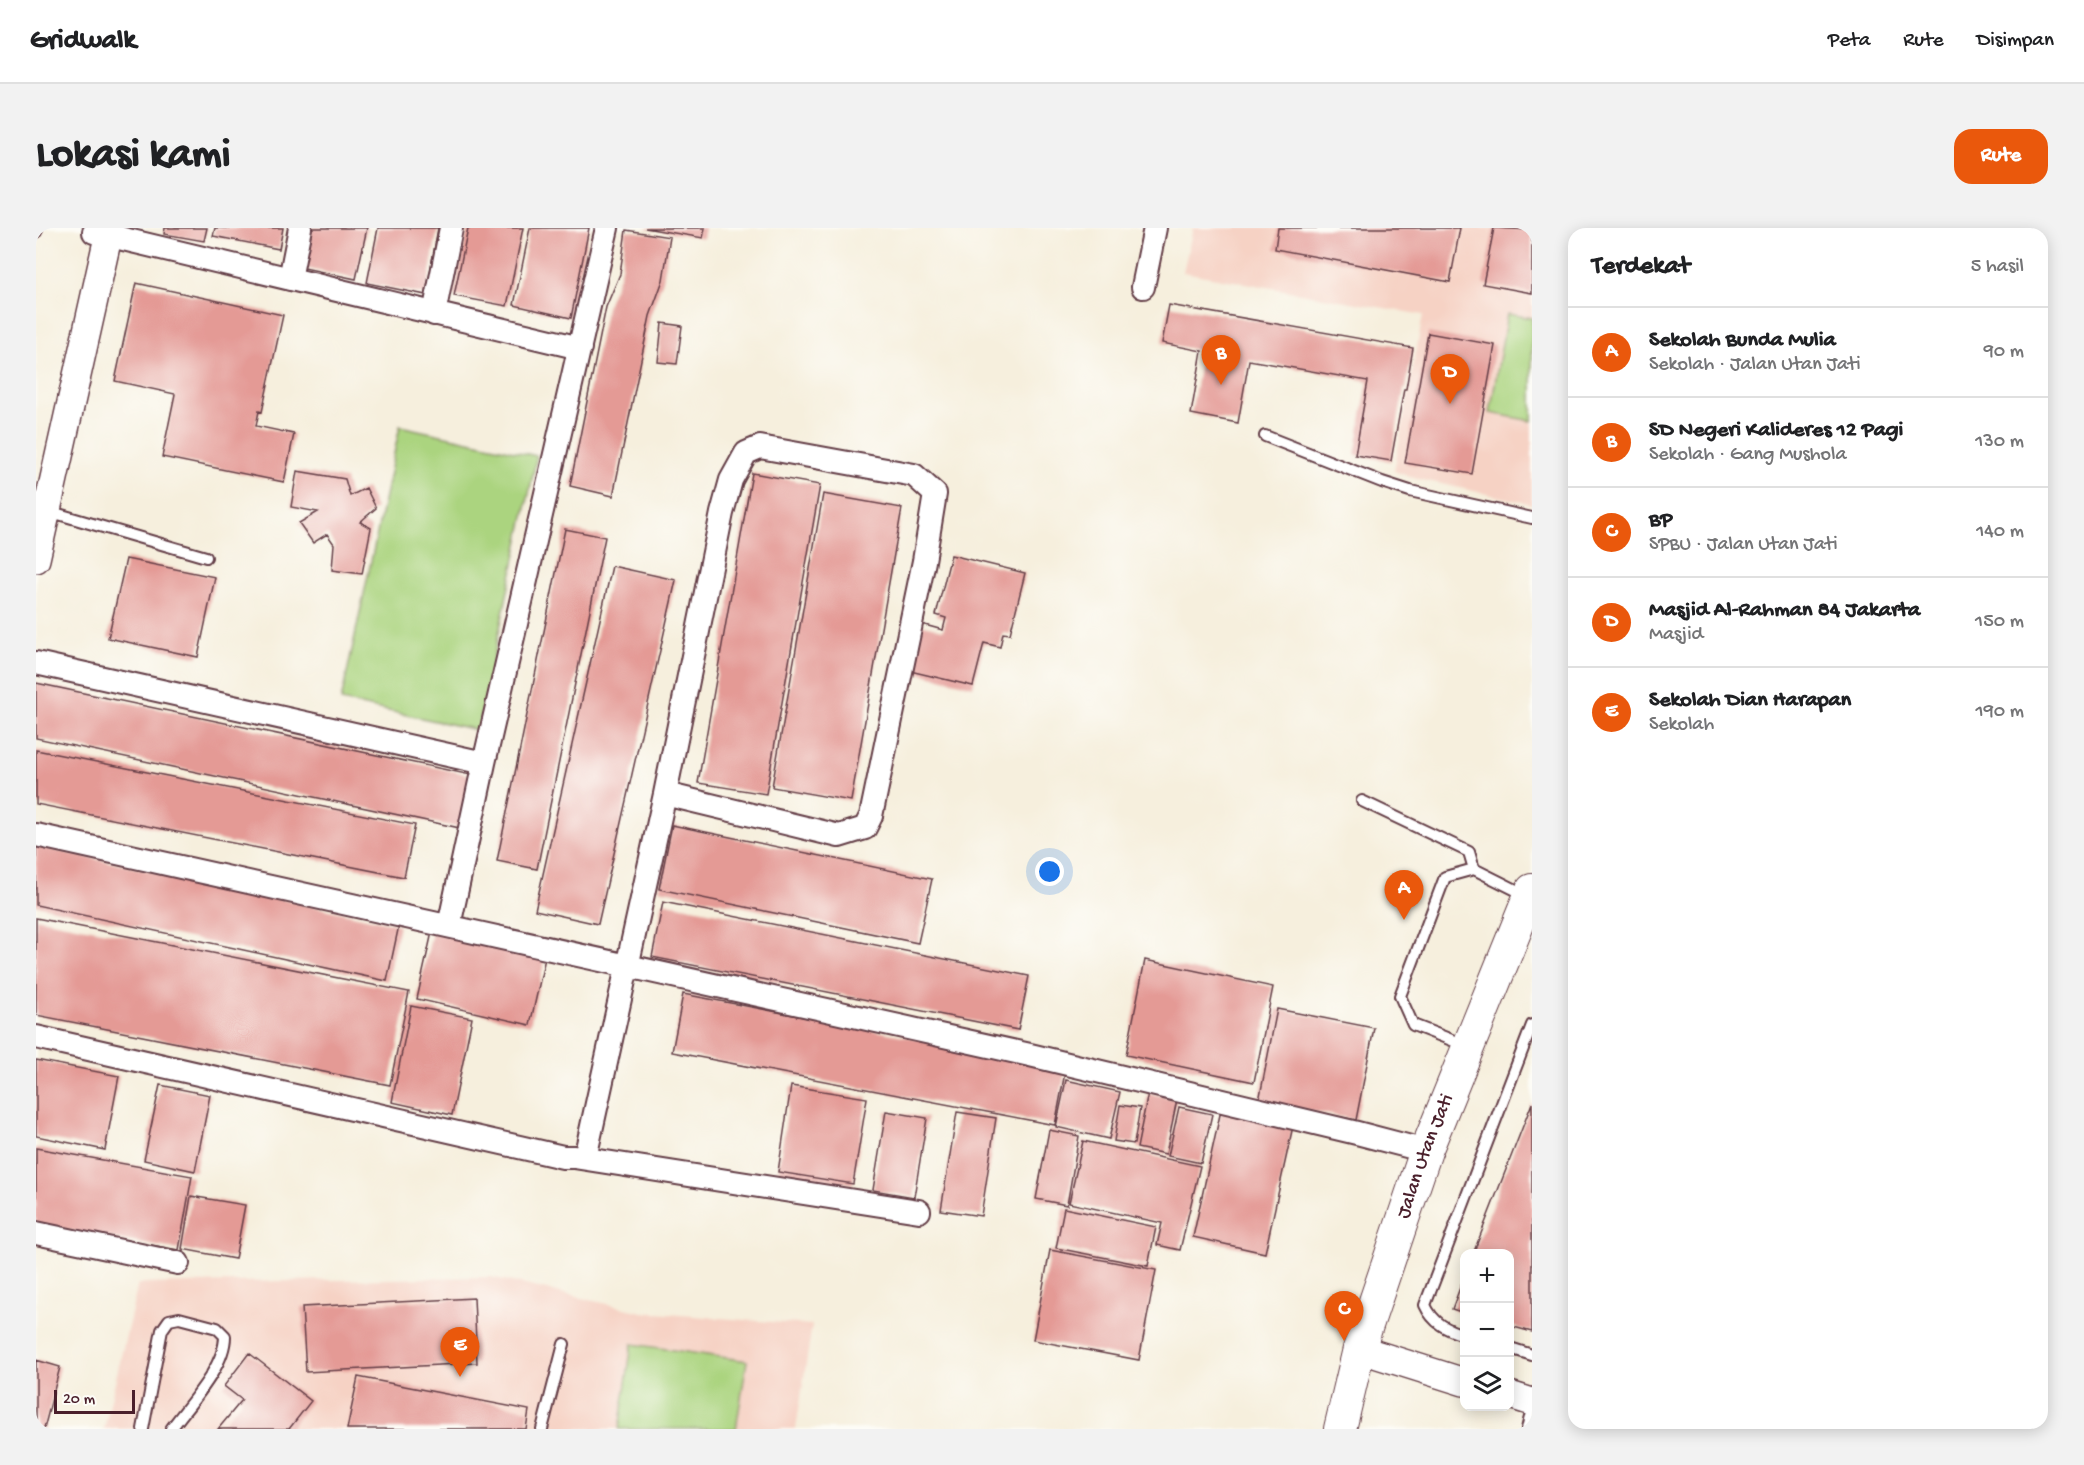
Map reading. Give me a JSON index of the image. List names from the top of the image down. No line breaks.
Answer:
{"streets":{"main road":["Jalan Utan Jati"]},"scale_bar":"20 m","page":{"header":"Gridwalk","nav":["Peta","Rute","Disimpan"],"buttons":"Rute","title":"Lokasi kami","heading":["Terdekat","5 hasil"],"list":[{"mark":"A","name":"Sekolah Bunda Mulia","note":"Sekolah · Jalan Utan Jati","value":"90 m"},{"mark":"B","name":"SD Negeri Kalideres 12 Pagi","note":"Sekolah · Gang Mushola","value":"130 m"},{"mark":"C","name":"BP","note":"SPBU · Jalan Utan Jati","value":"140 m"},{"mark":"D","name":"Masjid Al-Rahman 84 Jakarta","note":"Masjid","value":"150 m"},{"mark":"E","name":"Sekolah Dian Harapan","note":"Sekolah","value":"190 m"}],"pins":["B","D","A","C","E"],"map_buttons":["+","−"],"scale":"20 m"}}
